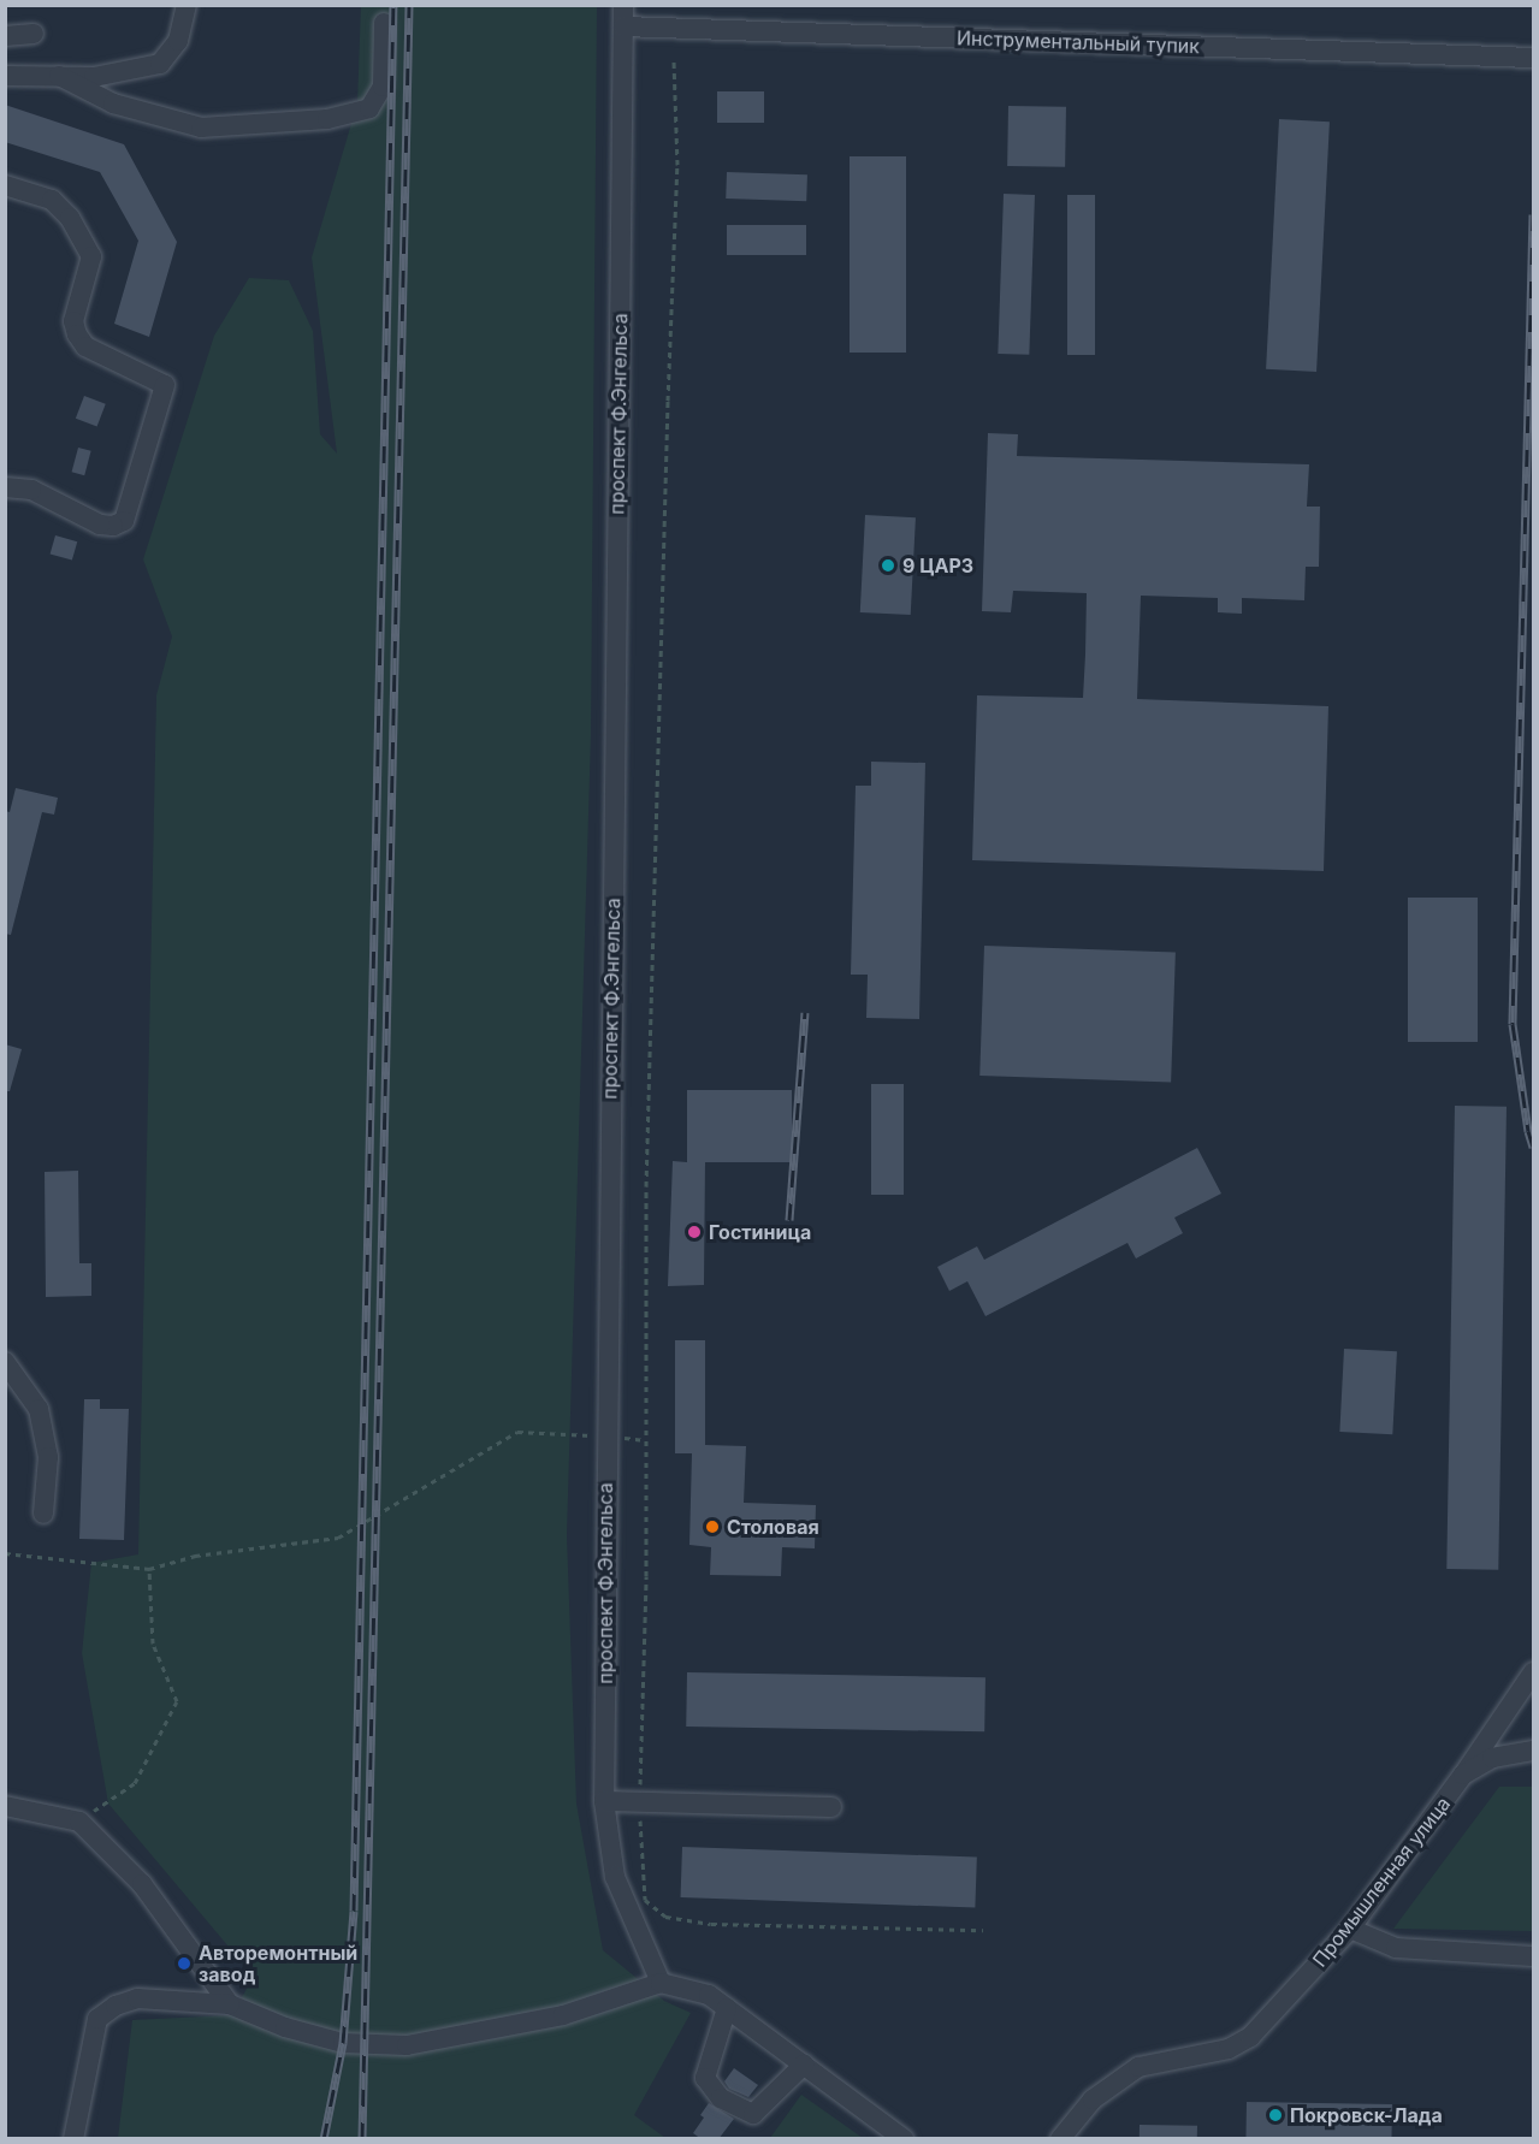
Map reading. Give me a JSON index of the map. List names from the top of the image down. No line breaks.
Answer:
{"streets":{"street":["Инструментальный тупик","проспект Ф.Энгельса","Промышленная улица"]},"crossings":[["Инструментальный тупик","проспект Ф.Энгельса"]],"places":["9 ЦАРЗ","Гостиница","Столовая","Авторемонтный завод","Покровск-Лада"]}
